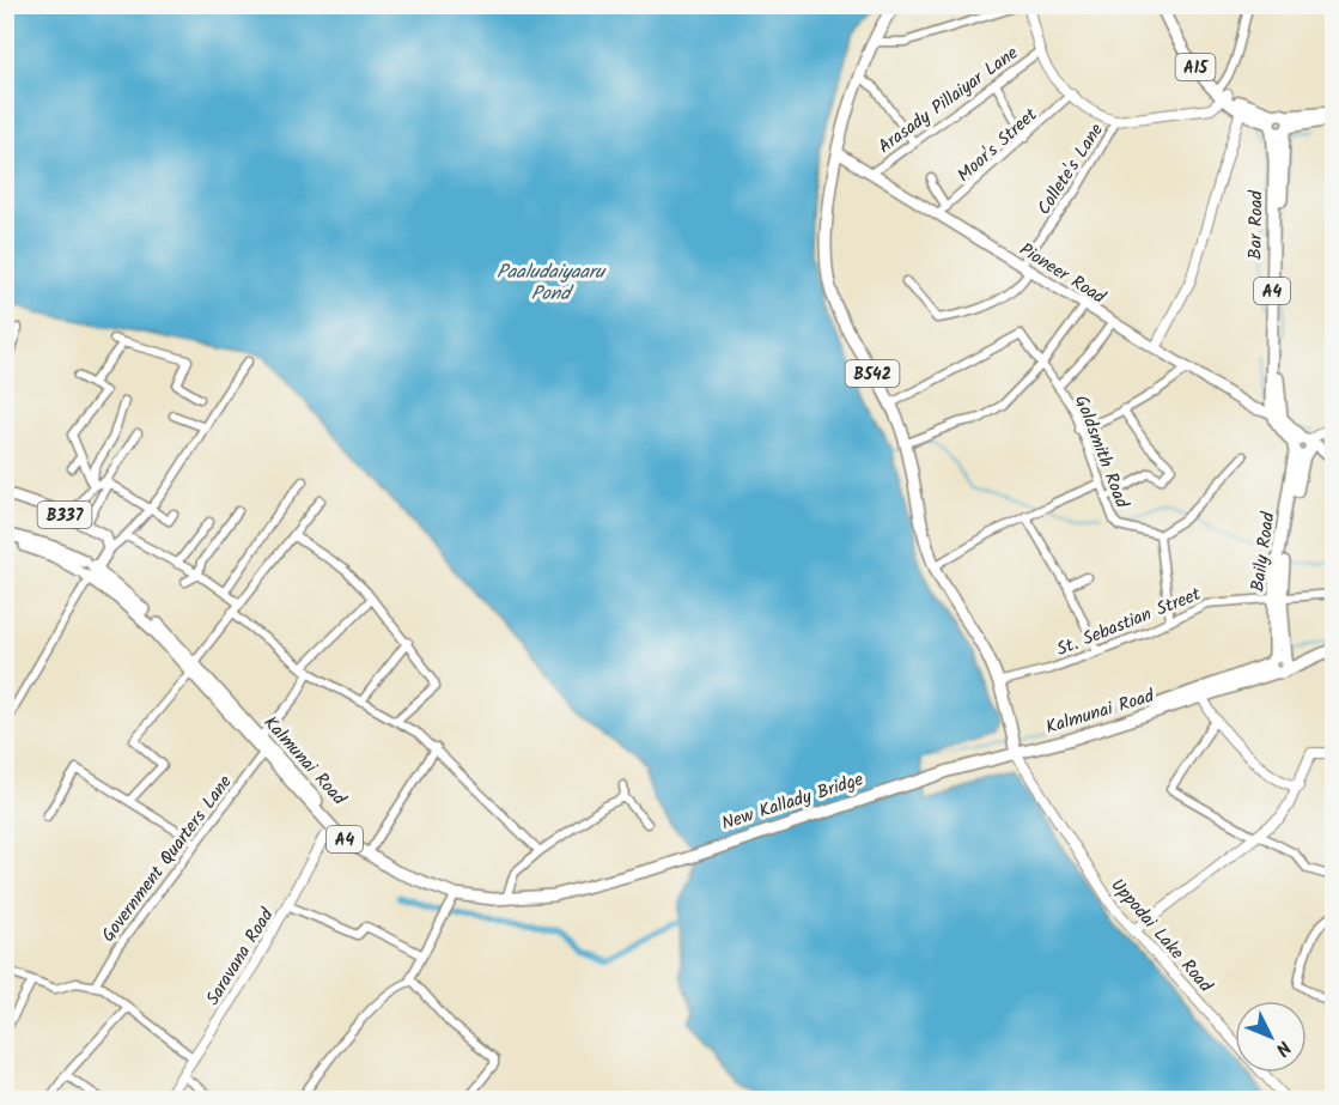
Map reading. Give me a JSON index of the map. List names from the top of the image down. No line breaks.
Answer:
{"streets":{"main road":["A15","Bar Road","Pioneer Road","A4","B542","B337","Baily Road","Kalmunai Road","New Kallady Bridge"],"street":["Arasady Pillaiyar Lane","Moor's Street","Collete's Lane","Goldsmith Road","St. Sebastian Street","Government Quarters Lane","Uppodai Lake Road","Saravana Road"]},"crossings":[["A15","Bar Road"],["Arasady Pillaiyar Lane","Pioneer Road"],["Moor's Street","Pioneer Road"],["Collete's Lane","Pioneer Road"],["Bar Road","Pioneer Road"],["Bar Road","Baily Road"],["Pioneer Road","B542"],["A4","Kalmunai Road"],["B542","Goldsmith Road"],["B542","St. Sebastian Street"],["B542","Kalmunai Road"],["B542","Uppodai Lake Road"],["Baily Road","St. Sebastian Street"],["Baily Road","Kalmunai Road"],["Kalmunai Road","New Kallady Bridge"],["Kalmunai Road","Government Quarters Lane"],["Kalmunai Road","Uppodai Lake Road"],["Kalmunai Road","Saravana Road"]],"water":["Paaludaiyaaru Pond"],"north":"bottom right"}
